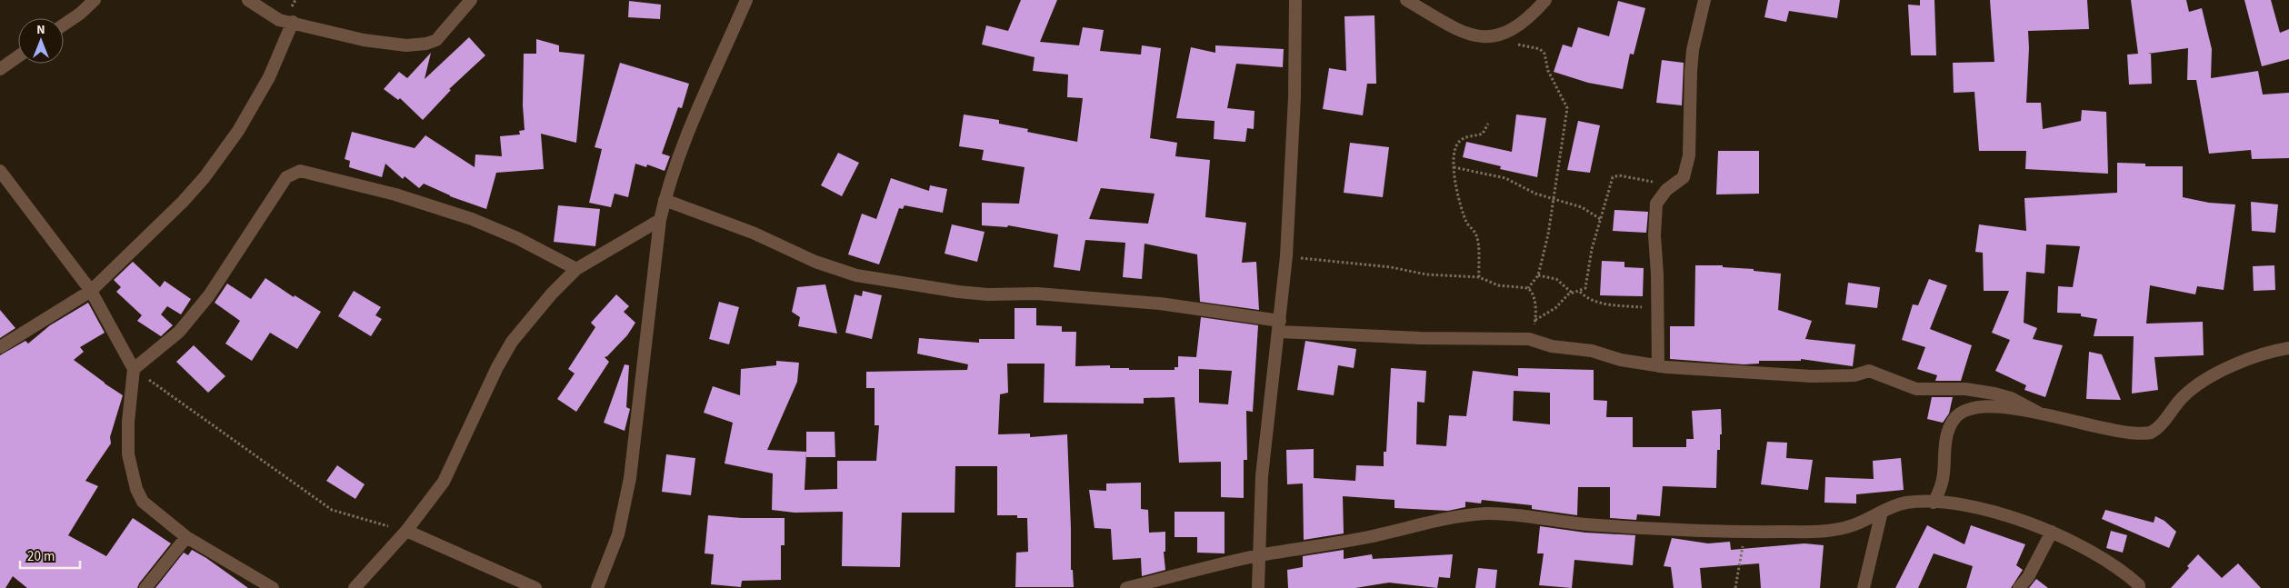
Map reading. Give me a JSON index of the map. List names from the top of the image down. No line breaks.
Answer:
{"scale_bar":"20 m","north":"top"}
